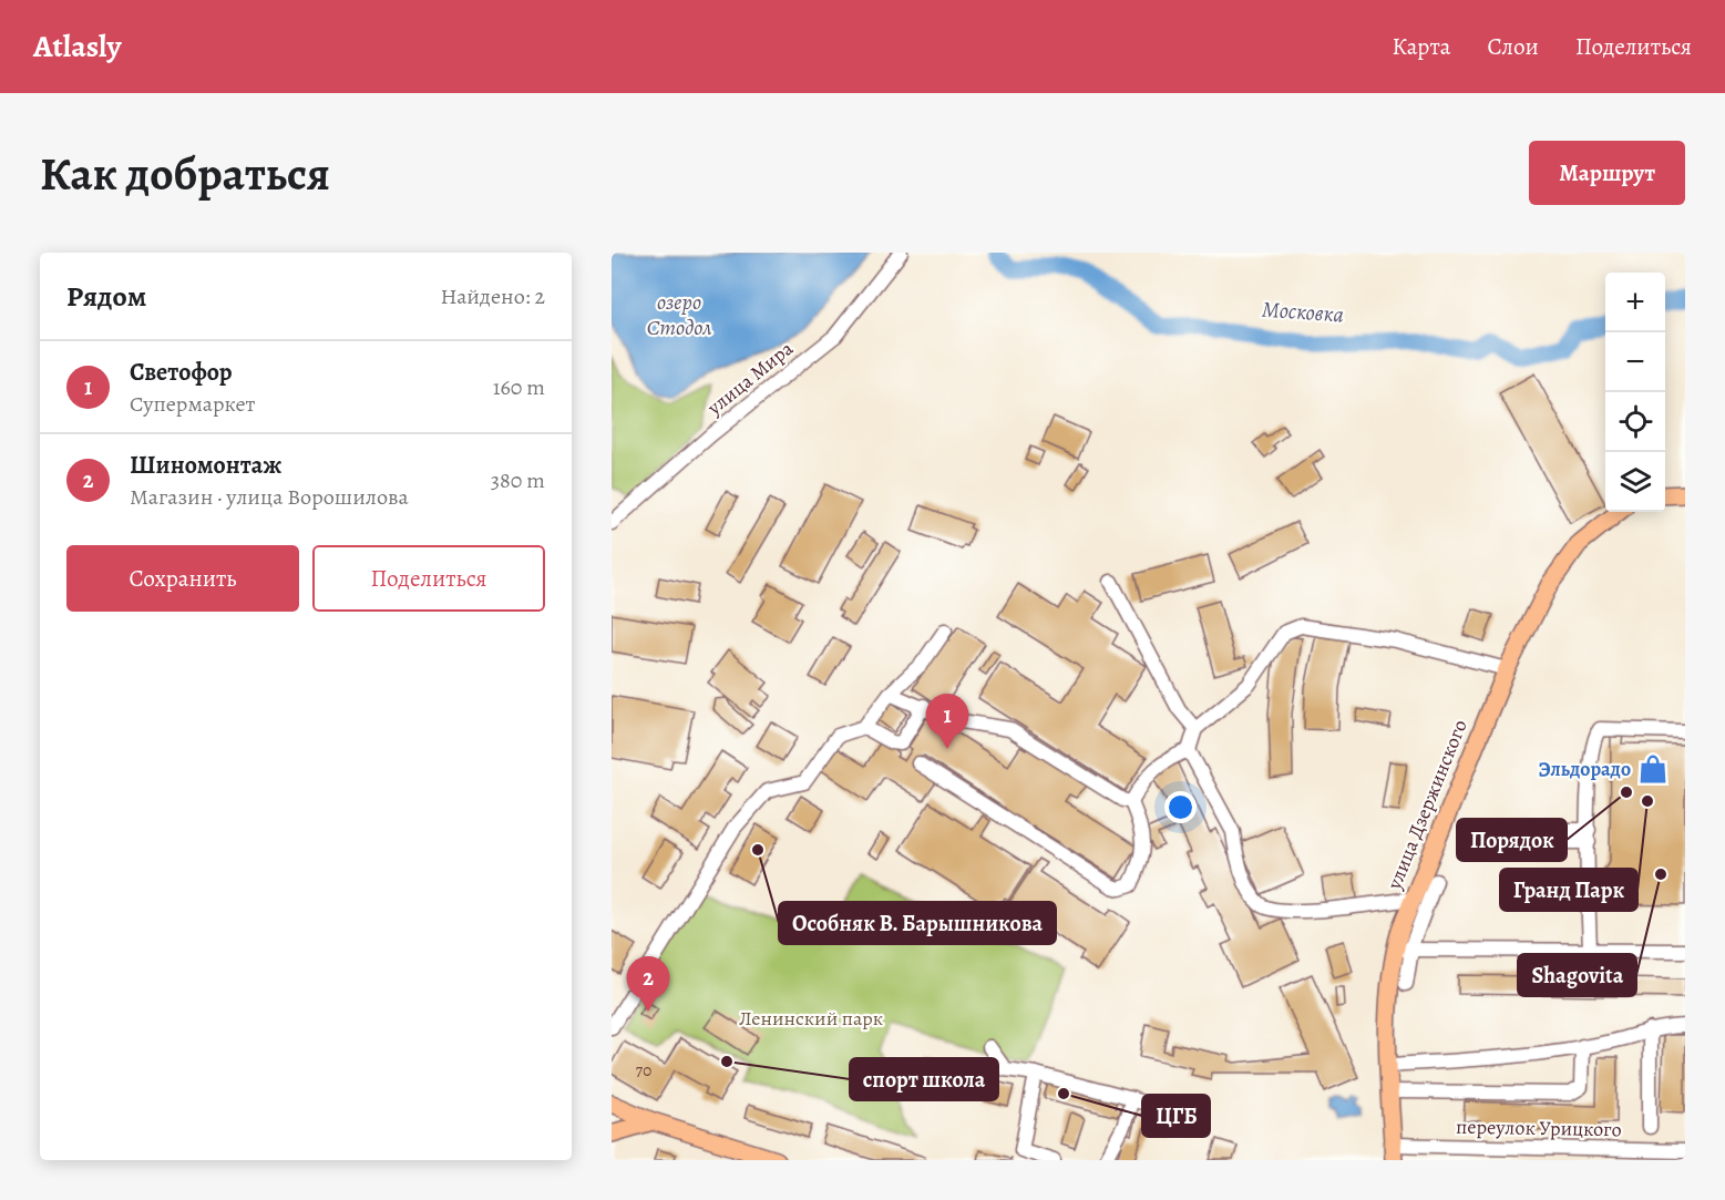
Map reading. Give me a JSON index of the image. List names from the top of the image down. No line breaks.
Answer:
{"streets":{"main road":["улица Дзержинского"],"street":["улица Мира","переулок Урицкого"]},"crossings":[["улица Дзержинского","переулок Урицкого"]],"water":["озеро Стодол","Московка"],"parks":["Ленинский парк"],"places":{"shop":["Эльдорадо"],"other":["Порядок","Гранд Парк","Особняк В. Барышникова","Shagovita","спорт школа","ЦГБ"]},"house_numbers":["70"],"page":{"header":"Atlasly","nav":["Карта","Слои","Поделиться"],"buttons":["Маршрут",["Сохранить","Поделиться"]],"title":"Как добраться","heading":["Рядом","Найдено: 2"],"map_buttons":["+","−"],"list":[{"mark":"1","name":"Светофор","note":"Супермаркет","value":"160 m"},{"mark":"2","name":"Шиномонтаж","note":"Магазин · улица Ворошилова","value":"380 m"}],"pins":["1","2"]}}
